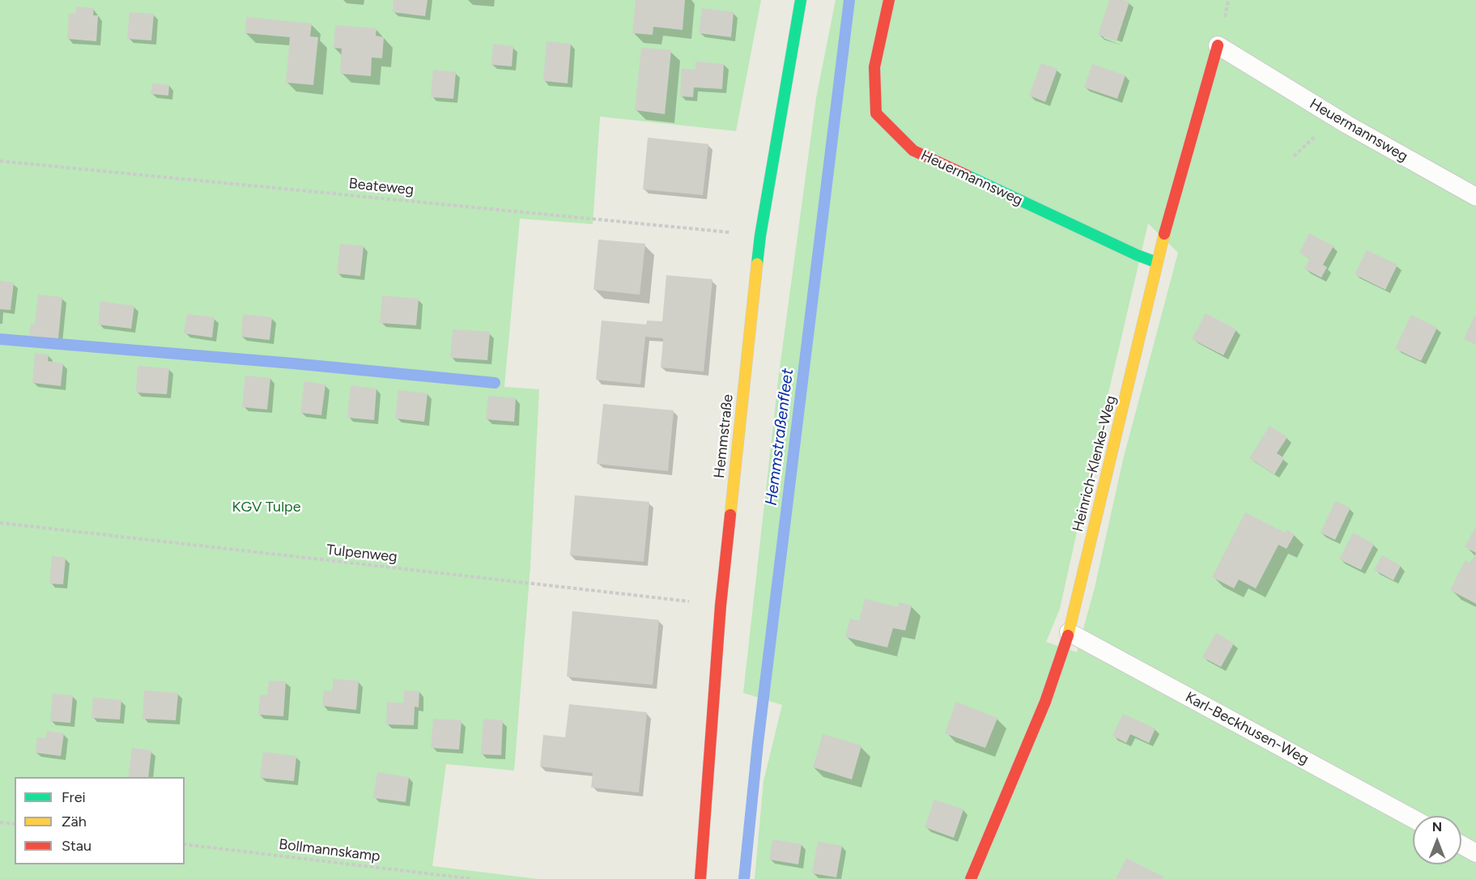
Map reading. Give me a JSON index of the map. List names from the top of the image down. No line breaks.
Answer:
{"streets":{"street":["Heuermannsweg","Hemmstraße","Heinrich-Klenke-Weg"],"lane":["Karl-Beckhusen-Weg"],"path":["Beateweg","Tulpenweg","Bollmannskamp"]},"crossings":[["Heuermannsweg","Heinrich-Klenke-Weg"],["Beateweg","Hemmstraße"],["Hemmstraße","Tulpenweg"],["Heinrich-Klenke-Weg","Karl-Beckhusen-Weg"]],"water":["Hemmstraßenfleet"],"parks":["KGV Tulpe"],"legend":["Frei","Zäh","Stau"],"north":"top"}
